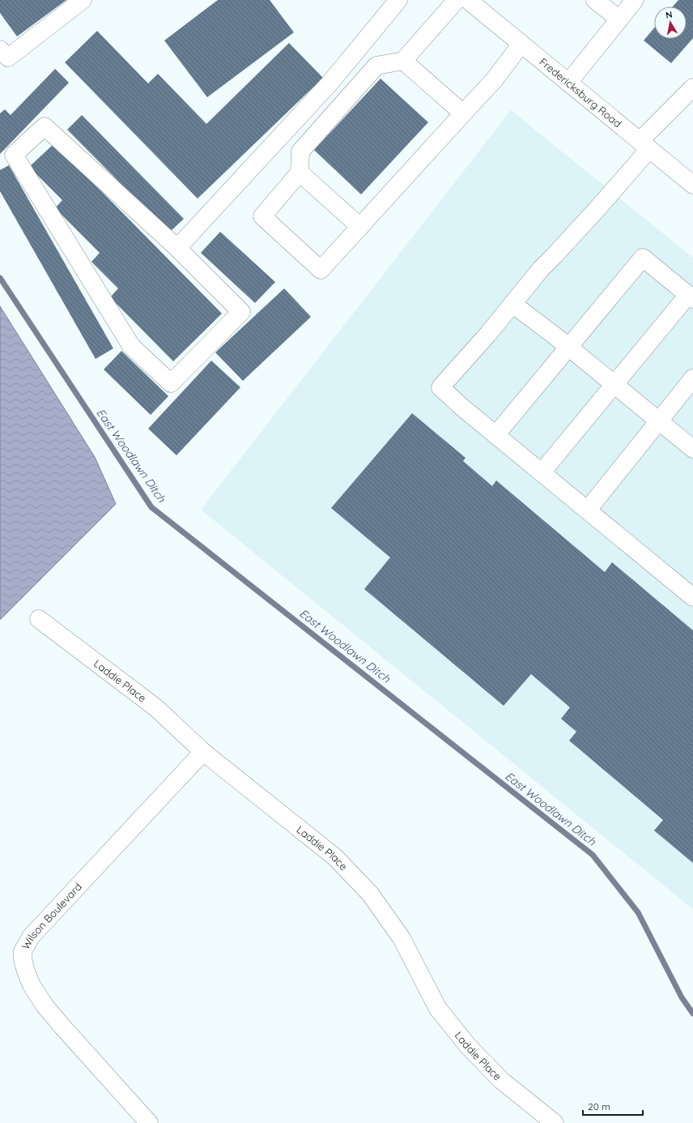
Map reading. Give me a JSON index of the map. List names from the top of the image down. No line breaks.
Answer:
{"streets":{"street":["Fredericksburg Road","Laddie Place","Wilson Boulevard"]},"crossings":[["Laddie Place","Wilson Boulevard"]],"water":["East Woodlawn Ditch"],"scale_bar":"20 m","north":"top"}
